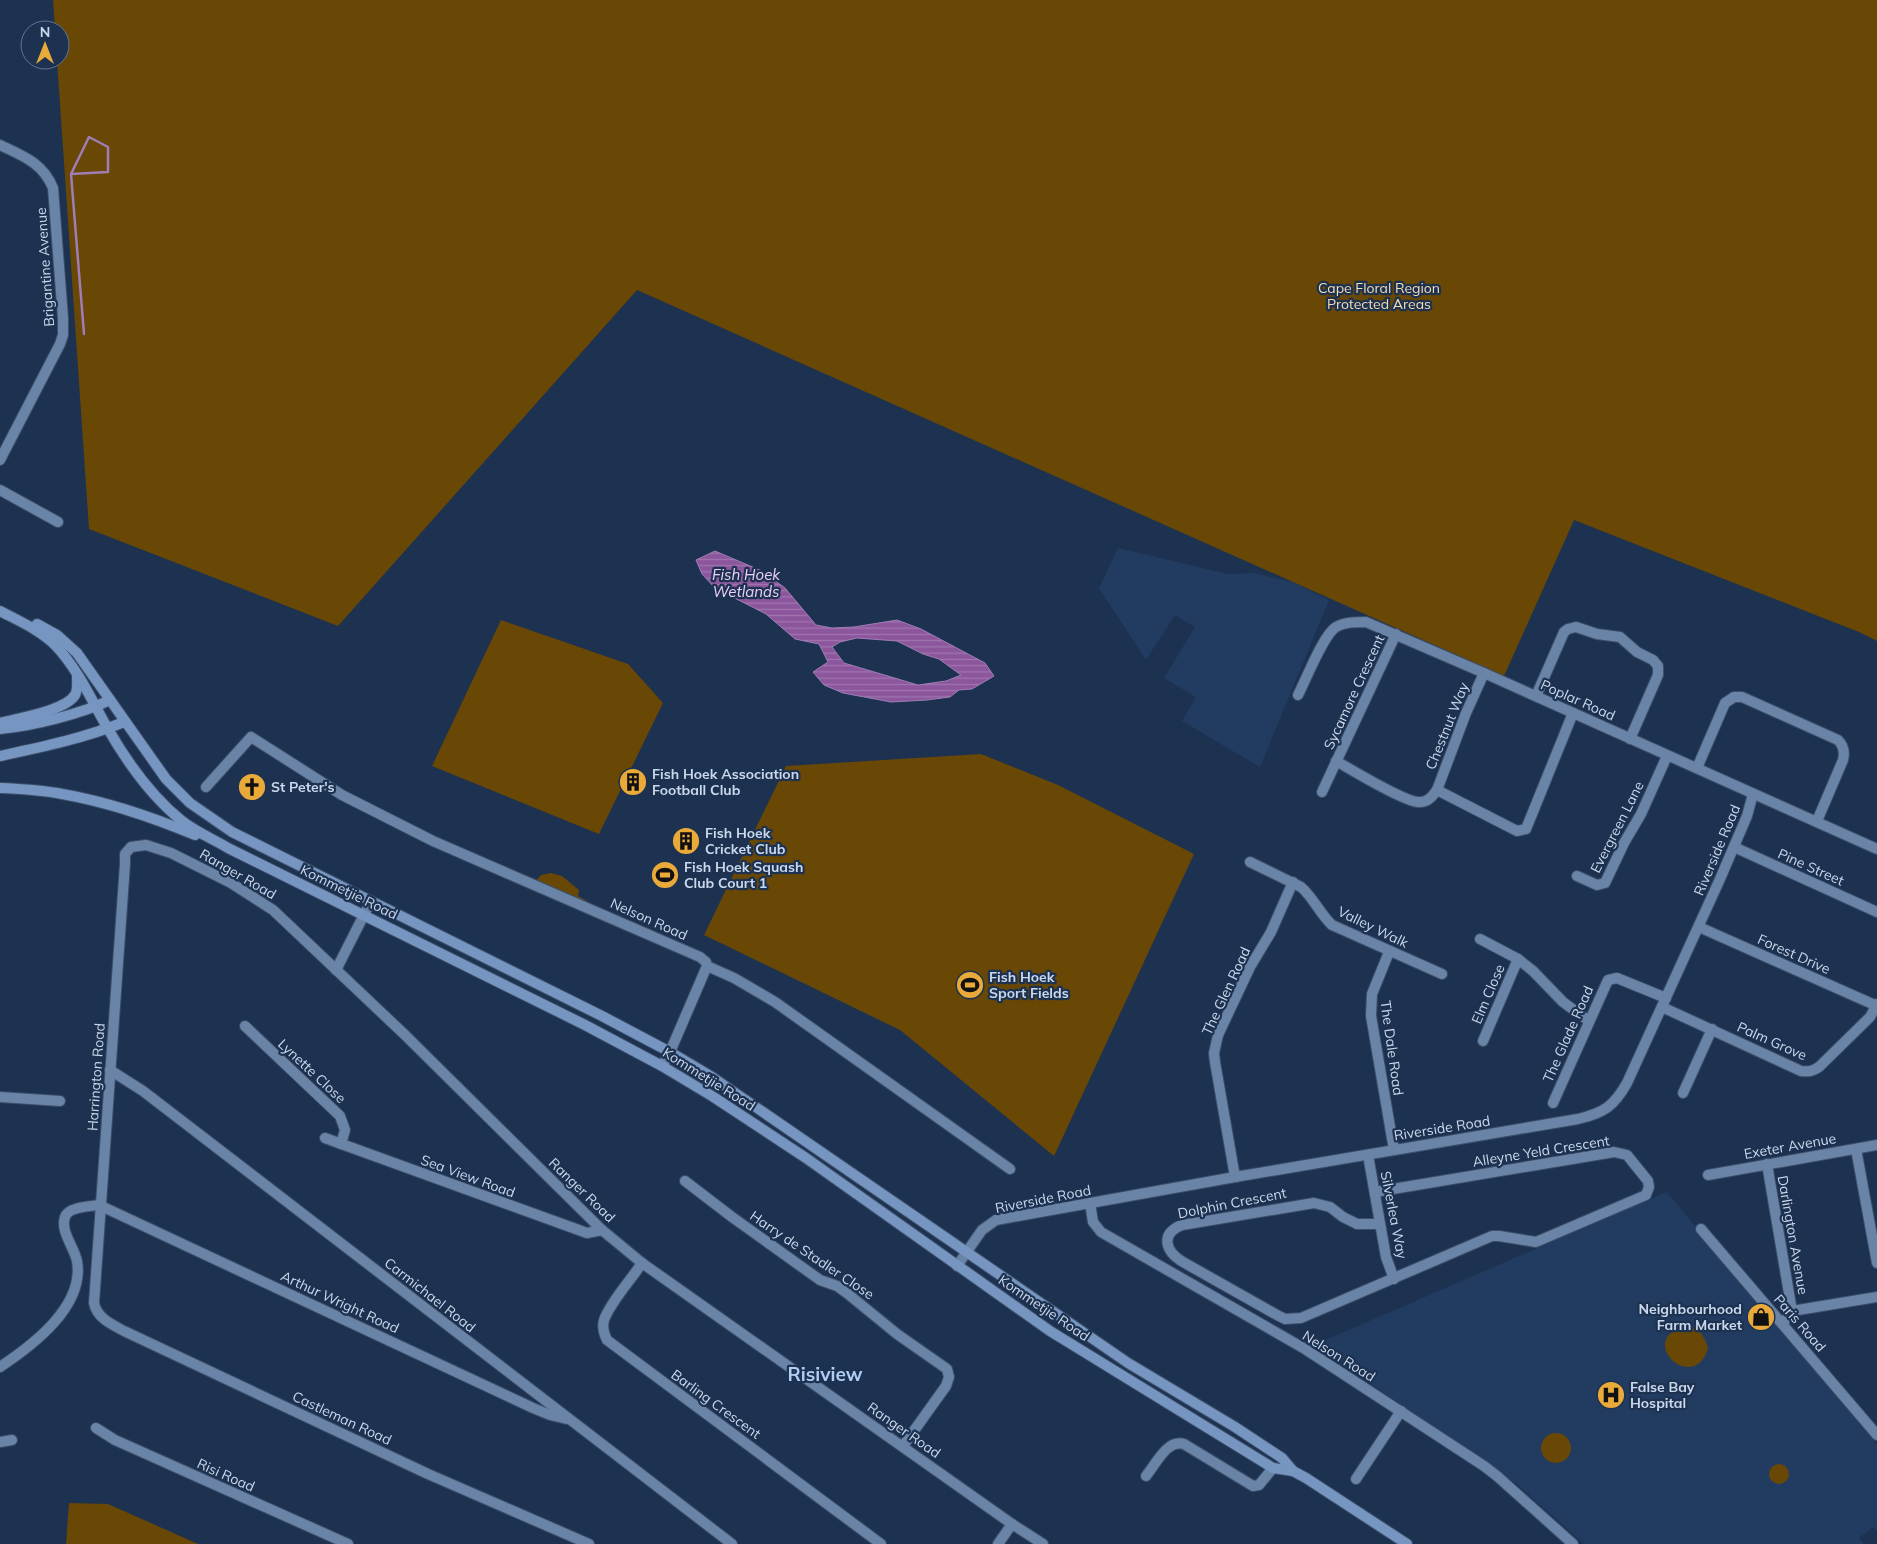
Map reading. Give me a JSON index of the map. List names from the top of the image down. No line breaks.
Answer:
{"streets":{"main road":["Kommetjie Road"],"street":["Brigantine Avenue","Sycamore Crescent","Poplar Road","Chestnut Way","Evergreen Lane","Riverside Road","Pine Street","Ranger Road","Nelson Road","Valley Walk","Forest Drive","The Glen Road","Elm Close","The Glade Road","Palm Grove","The Dale Road","Lynette Close","Harrington Road","Exeter Avenue","Alleyne Yeld Crescent","Sea View Road","Dolphin Crescent","Silverlea Way","Darlington Avenue","Harry de Stadler Close","Carmichael Road","Arthur Wright Road","Paris Road","Barling Crescent","Castleman Road","Risi Road"]},"crossings":[["Sycamore Crescent","Poplar Road"],["Sycamore Crescent","Chestnut Way"],["Poplar Road","Chestnut Way"],["Poplar Road","Evergreen Lane"],["Poplar Road","Riverside Road"],["Riverside Road","Pine Street"],["Riverside Road","Kommetjie Road"],["Riverside Road","Nelson Road"],["Riverside Road","Forest Drive"],["Riverside Road","The Glen Road"],["Riverside Road","The Glade Road"],["Riverside Road","Palm Grove"],["Riverside Road","The Dale Road"],["Riverside Road","Silverlea Way"],["Ranger Road","Harrington Road"],["Ranger Road","Sea View Road"],["Ranger Road","Harry de Stadler Close"],["Ranger Road","Barling Crescent"],["Valley Walk","The Glen Road"],["Valley Walk","The Dale Road"],["Forest Drive","Palm Grove"],["The Glade Road","Palm Grove"],["Lynette Close","Sea View Road"],["Harrington Road","Carmichael Road"],["Harrington Road","Arthur Wright Road"],["Harrington Road","Castleman Road"],["Exeter Avenue","Darlington Avenue"],["Alleyne Yeld Crescent","Dolphin Crescent"],["Alleyne Yeld Crescent","Silverlea Way"],["Dolphin Crescent","Silverlea Way"],["Carmichael Road","Arthur Wright Road"]],"districts":["Risiview"],"water":["Fish Hoek Wetlands"],"parks":["Cape Floral Region Protected Areas"],"places":{"building":["Fish Hoek Association Football Club","Fish Hoek Cricket Club"],"church":["St Peter's"],"sports":["Fish Hoek Squash Club Court 1","Fish Hoek Sport Fields"],"shop":["Neighbourhood Farm Market"],"hospital":["False Bay Hospital"]},"north":"top"}
